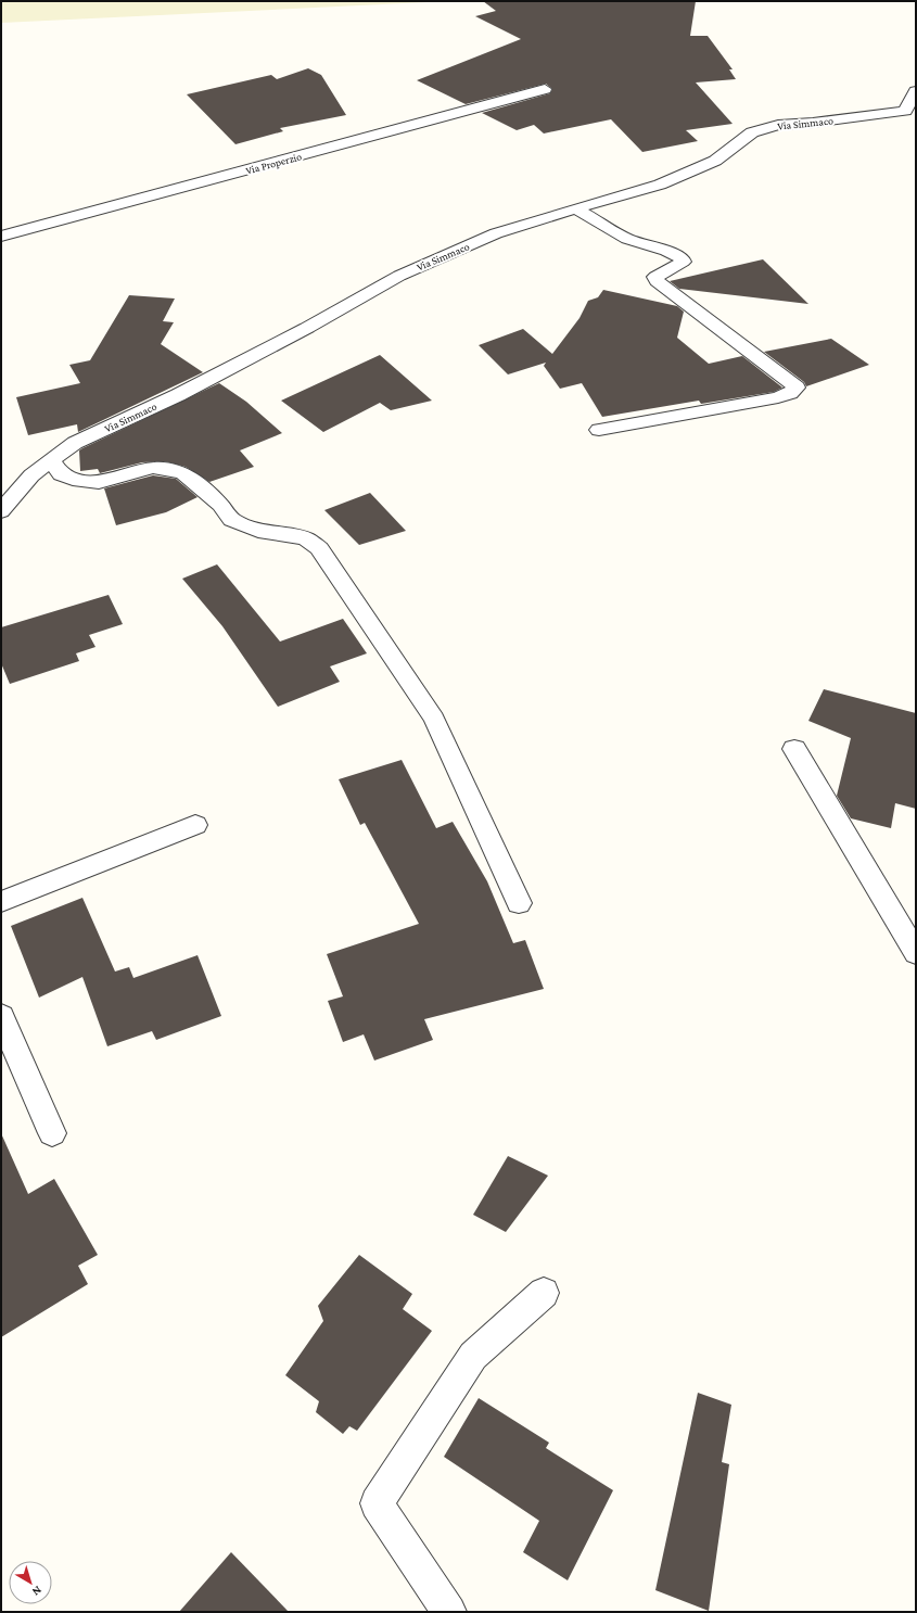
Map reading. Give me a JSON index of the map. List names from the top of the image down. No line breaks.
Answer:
{"streets":{"street":["Via Simmaco","Via Properzio"]},"north":"bottom right"}
